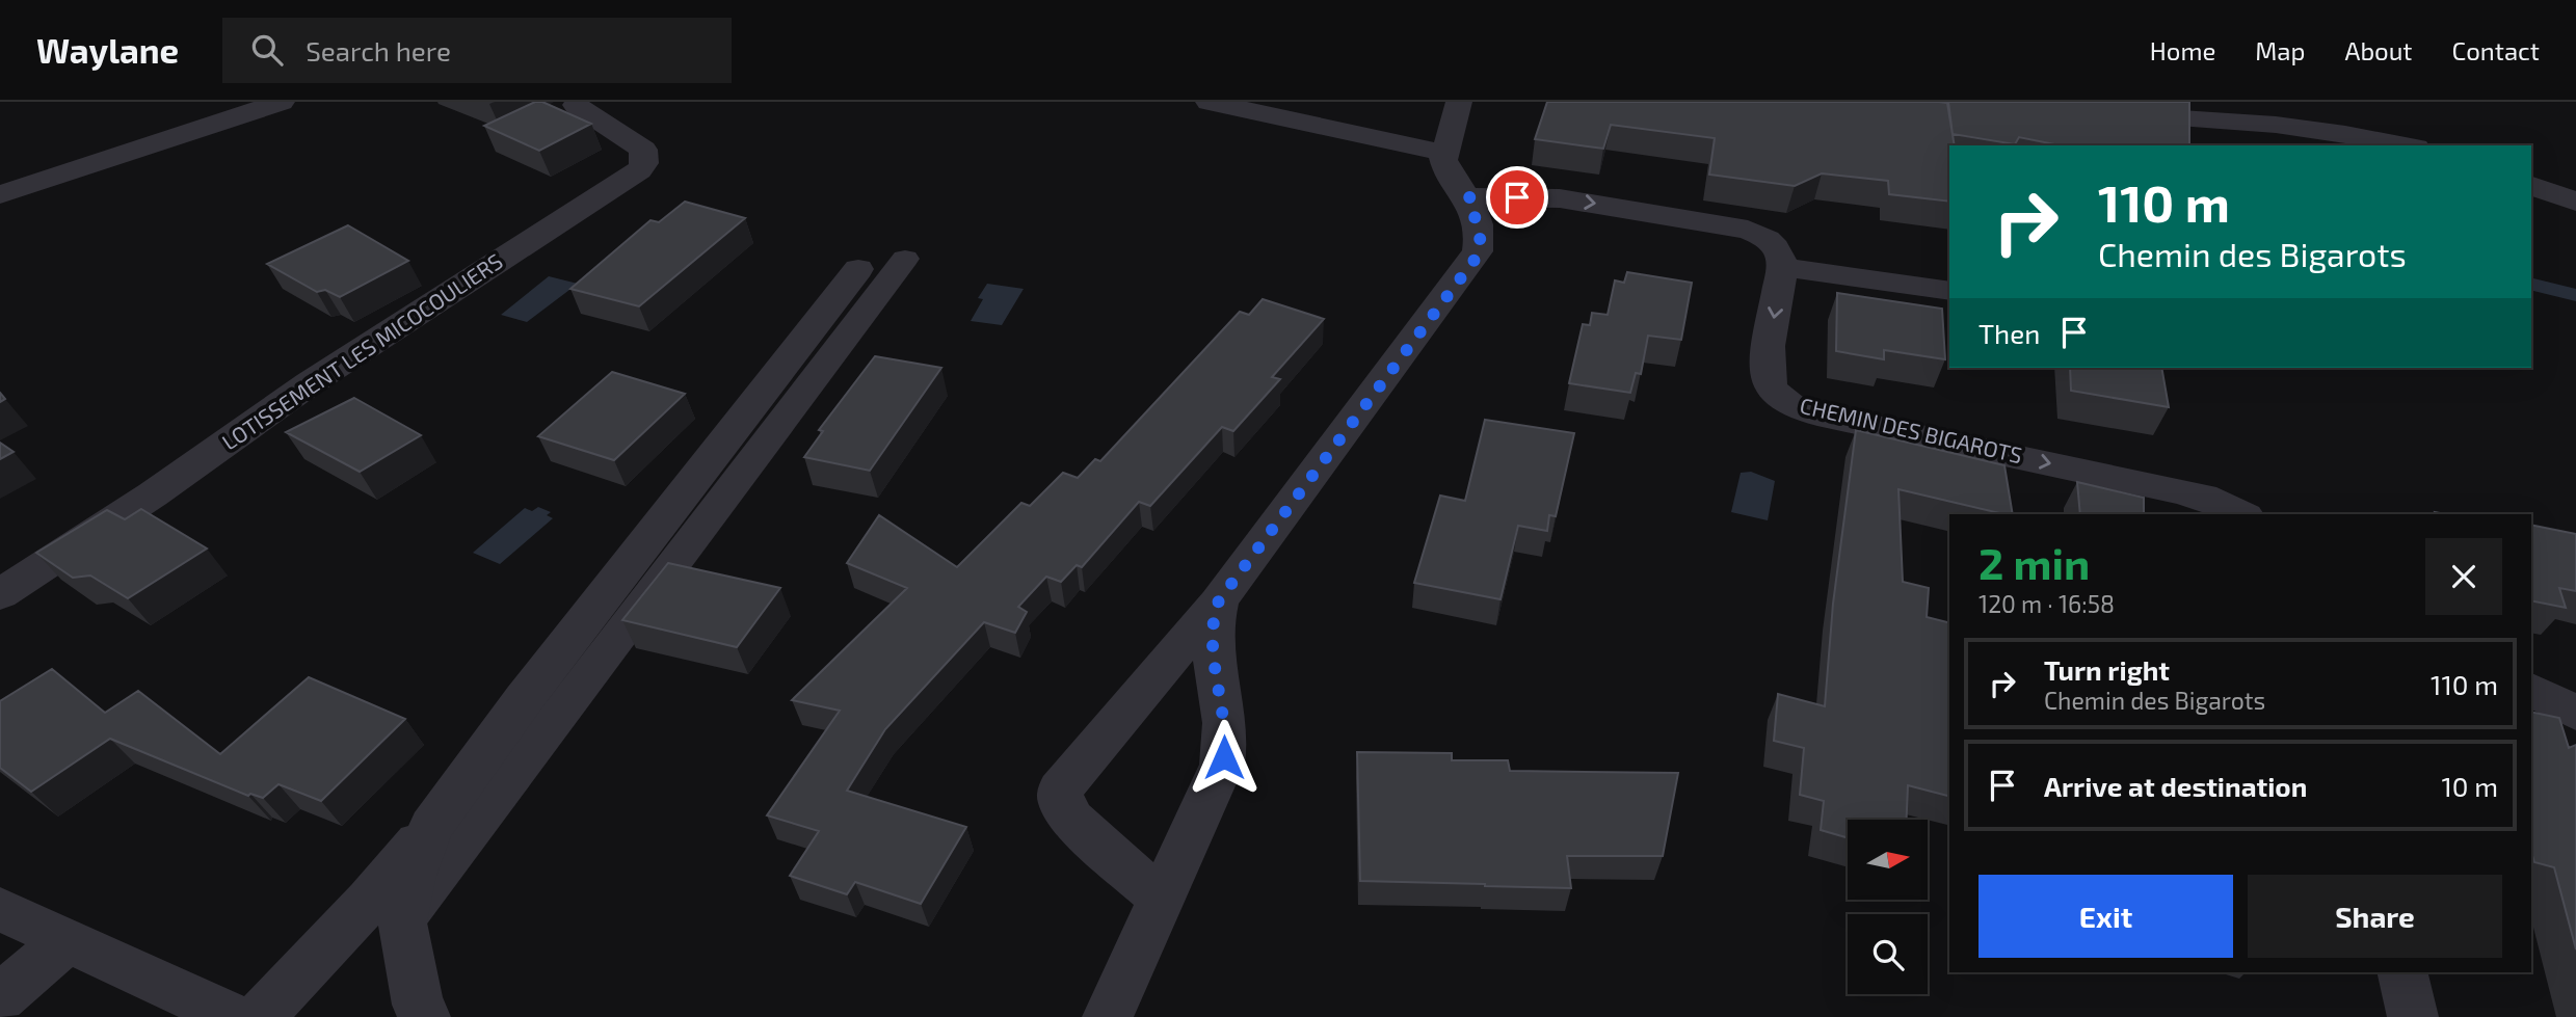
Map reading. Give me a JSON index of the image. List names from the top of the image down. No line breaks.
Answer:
{"streets":{"street":["LOTISSEMENT LES MICOCOULIERS","CHEMIN DES BIGAROTS"]},"one_way":["CHEMIN DES BIGAROTS"],"north":"right","page":{"header":"Waylane","search":"Search here","nav":["Home","Map","About","Contact"],"turn":["110 m","Chemin des Bigarots"],"then":"Then","heading":["2 min","120 m · 16:58"],"list":[{"name":"Turn right","note":"Chemin des Bigarots","value":"110 m"},{"name":"Arrive at destination","value":"10 m"}],"buttons":["Exit","Share"]}}
